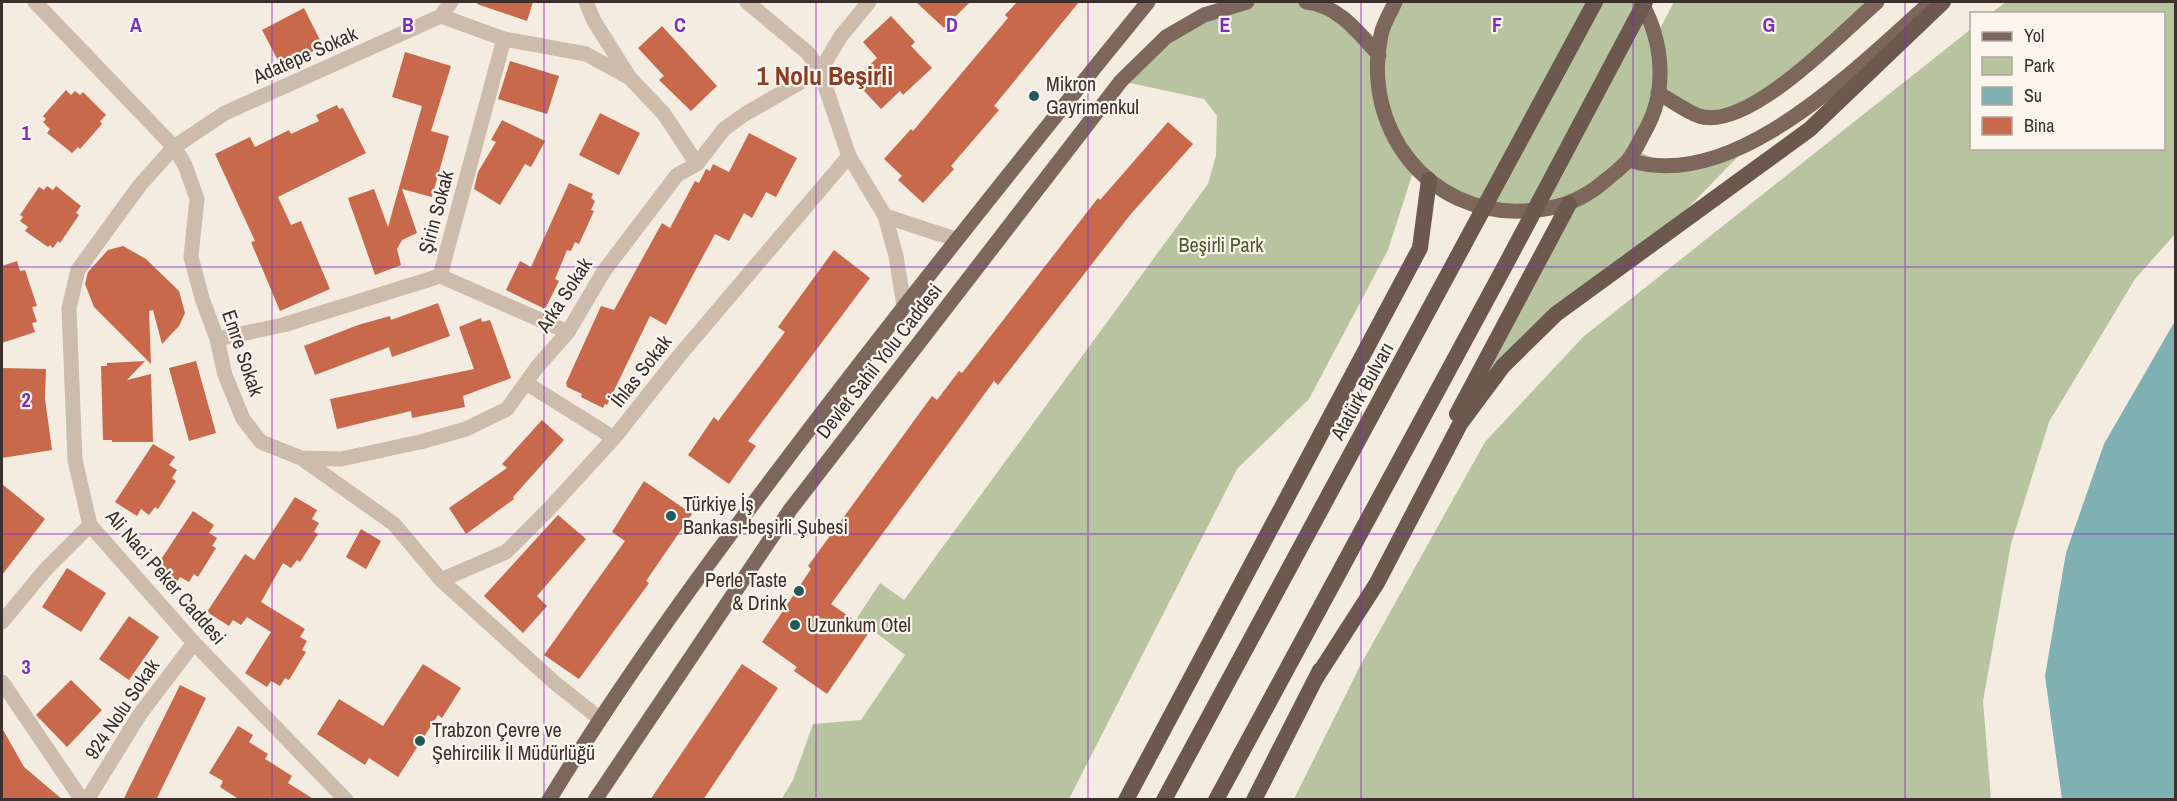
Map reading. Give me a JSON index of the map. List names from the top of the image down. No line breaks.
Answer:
{"streets":{"highway":["Atatürk Bulvarı"],"main road":["Devlet Sahil Yolu Caddesi"],"street":["Adatepe Sokak","Şirin Sokak","Arka Sokak","Emre Sokak","İhlas Sokak","Ali Naci Peker Caddesi","924 Nolu Sokak"]},"crossings":[["Adatepe Sokak","Emre Sokak"],["Adatepe Sokak","Ali Naci Peker Caddesi"],["Şirin Sokak","Emre Sokak"],["Arka Sokak","Emre Sokak"],["Emre Sokak","Devlet Sahil Yolu Caddesi"],["Emre Sokak","İhlas Sokak"],["Emre Sokak","Ali Naci Peker Caddesi"],["Ali Naci Peker Caddesi","924 Nolu Sokak"]],"districts":["1 Nolu Beşirli"],"parks":["Beşirli Park"],"places":["Mikron Gayrimenkul","Türkiye İş Bankası-beşirli Şubesi","Perle Taste & Drink","Uzunkum Otel","Trabzon Çevre ve Şehircilik İl Müdürlüğü"],"legend":["Yol","Park","Su","Bina"],"grid":{"columns":["A","B","C","D","E","F","G"],"rows":["1","2","3"]}}
